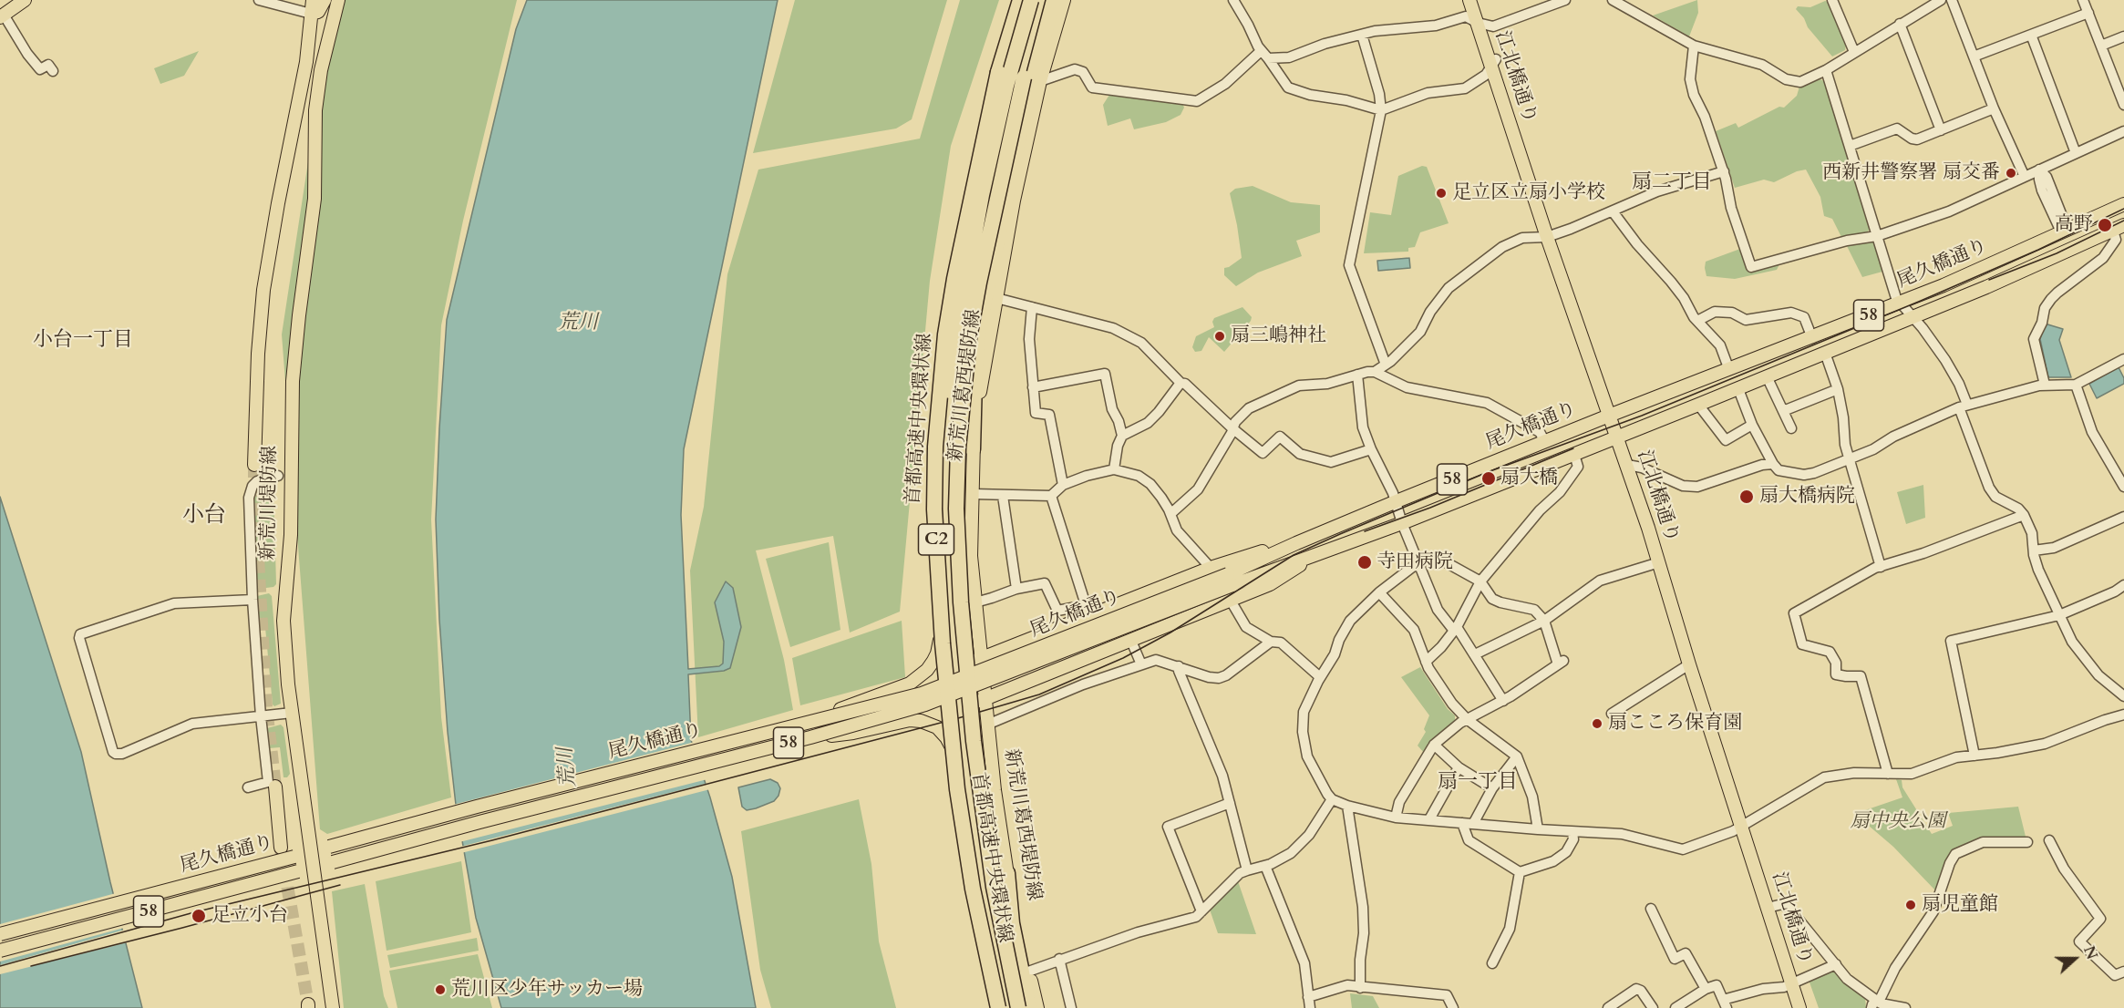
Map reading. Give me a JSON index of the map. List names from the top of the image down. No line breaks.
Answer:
{"streets":{"highway":["首都高速中央環状線","C2"],"main road":["江北橋通り","尾久橋通り","58","新荒川葛西堤防線","新荒川堤防線"]},"crossings":[["江北橋通り","尾久橋通り"],["尾久橋通り","新荒川堤防線"],["新荒川葛西堤防線","首都高速中央環状線"]],"districts":["扇二丁目","小台一丁目","小台","扇一丁目"],"water":["荒川"],"parks":["扇中央公園"],"places":["西新井警察署 扇交番","足立区立扇小学校","高野","扇三嶋神社","扇大橋","扇大橋病院","寺田病院","扇こころ保育園","扇児童館","足立小台","荒川区少年サッカー場"],"north":"right"}
